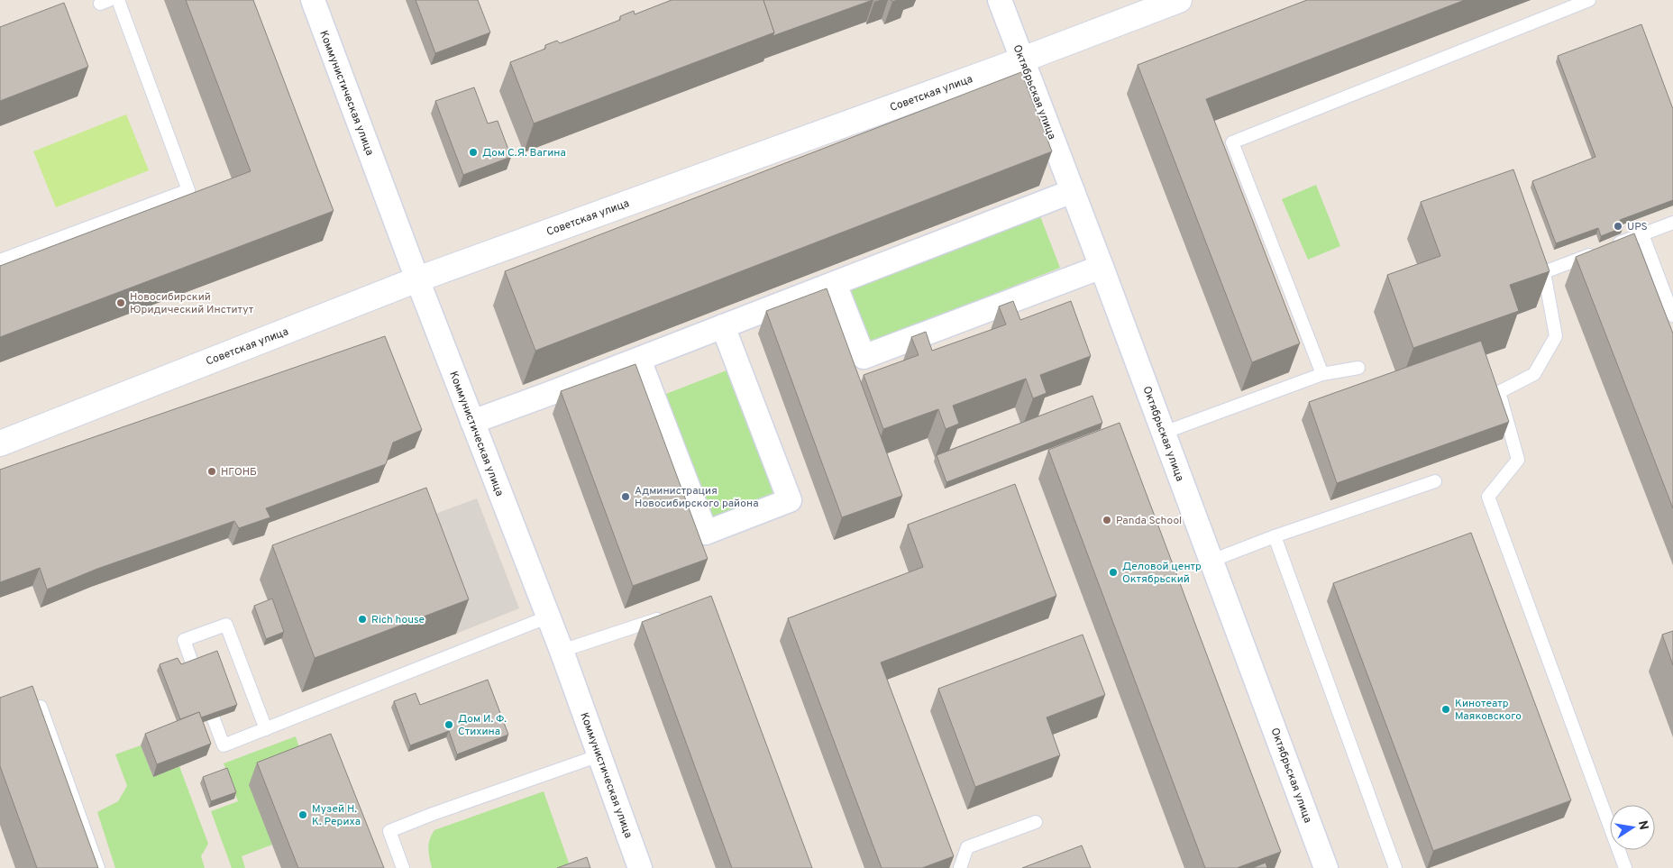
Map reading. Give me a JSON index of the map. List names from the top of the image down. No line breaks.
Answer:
{"streets":{"street":["Октябрьская улица","Коммунистическая улица","Советская улица"]},"crossings":[["Октябрьская улица","Советская улица"],["Коммунистическая улица","Советская улица"]],"places":["Дом С.Я. Вагина","UPS","Новосибирский Юридический Институт","НГОНБ","Администрация Новосибирского района","Panda School","Деловой центр Октябрьский","Rich house","Кинотеатр Маяковского","Дом И. Ф. Стихина","Музей Н. К. Рериха"],"north":"right"}
